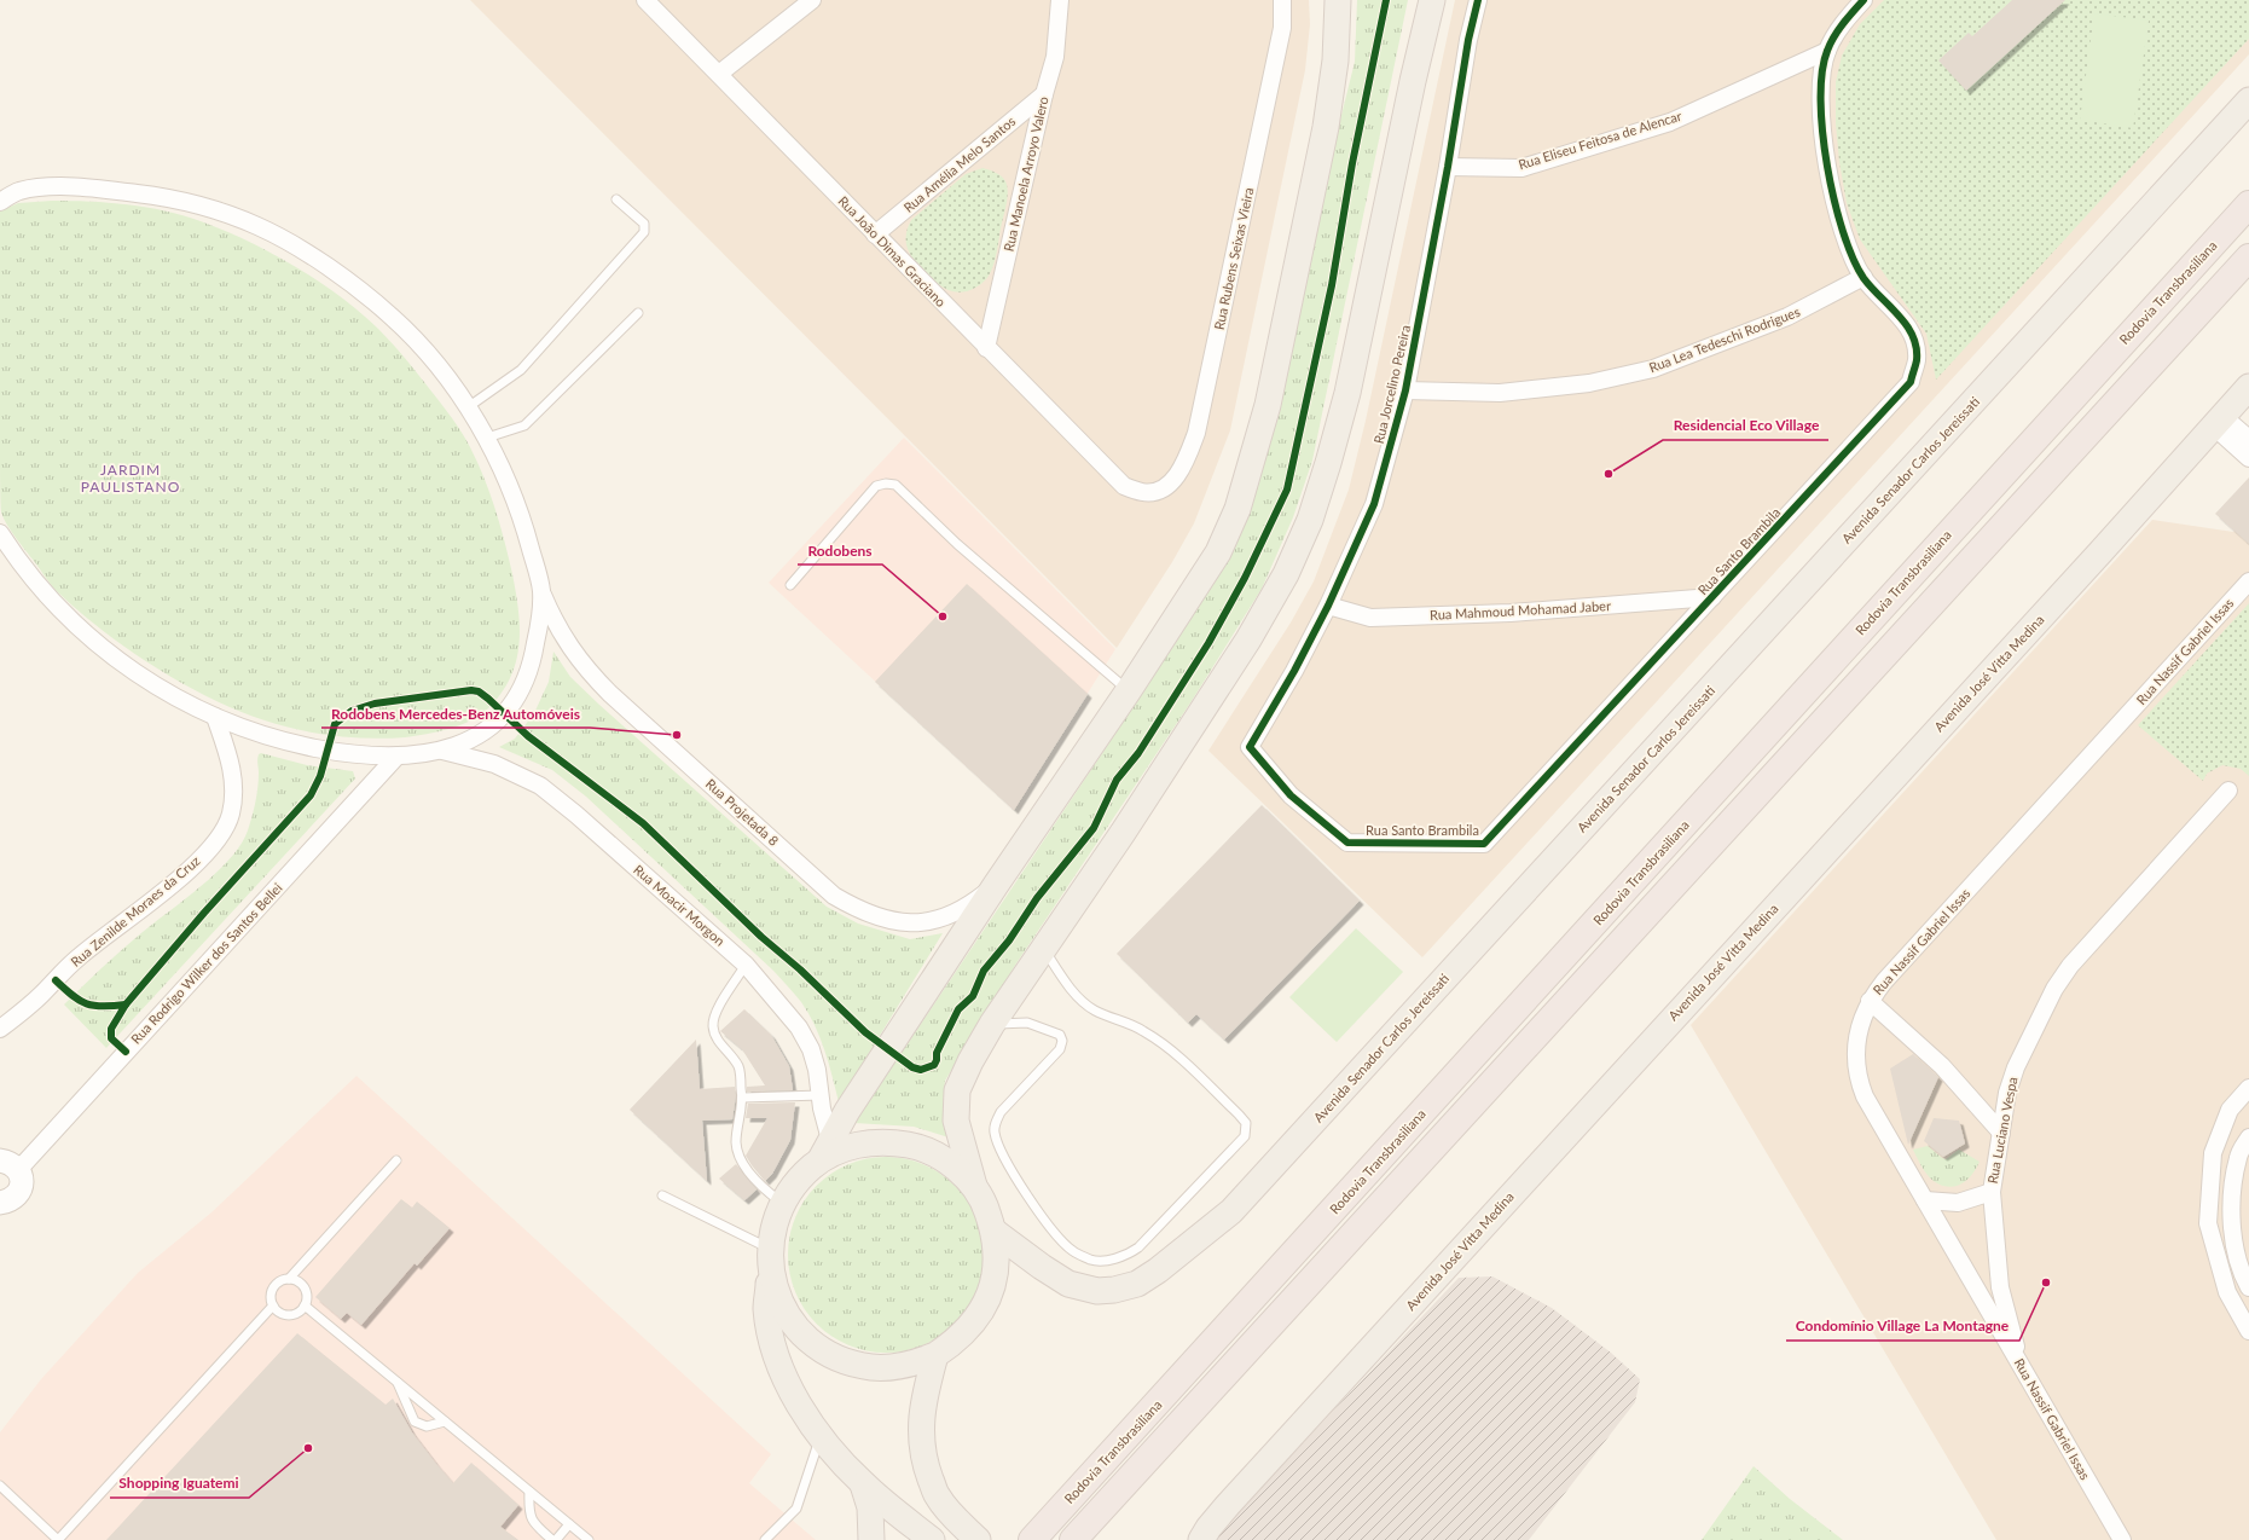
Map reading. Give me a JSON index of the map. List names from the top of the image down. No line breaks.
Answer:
{"streets":{"highway":["Rodovia Transbrasiliana"],"main road":["Avenida Senador Carlos Jereissati","Avenida José Vitta Medina"],"street":["Rua Eliseu Feitosa de Alencar","Rua Amélia Melo Santos","Rua Manoela Arroyo Valero","Rua João Dimas Graciano","Rua Rubens Seixas Vieira","Rua Lea Tedeschi Rodrigues","Rua Jorcelino Pereira","Rua Santo Brambila","Rua Mahmoud Mohamad Jaber","Rua Nassif Gabriel Issas","Rua Projetada 8","Rua Moacir Morgon","Rua Zenilde Moraes da Cruz","Rua Rodrigo Wilker dos Santos Bellei","Rua Luciano Vespa"]},"crossings":[["Rua Eliseu Feitosa de Alencar","Rua Jorcelino Pereira"],["Rua Eliseu Feitosa de Alencar","Rua Santo Brambila"],["Rua Amélia Melo Santos","Rua Manoela Arroyo Valero"],["Rua Amélia Melo Santos","Rua João Dimas Graciano"],["Rua Manoela Arroyo Valero","Rua João Dimas Graciano"],["Rua João Dimas Graciano","Rua Rubens Seixas Vieira"],["Rua Lea Tedeschi Rodrigues","Rua Jorcelino Pereira"],["Rua Lea Tedeschi Rodrigues","Rua Santo Brambila"],["Rua Jorcelino Pereira","Rua Santo Brambila"],["Rua Jorcelino Pereira","Rua Mahmoud Mohamad Jaber"],["Rua Santo Brambila","Rua Mahmoud Mohamad Jaber"],["Rua Nassif Gabriel Issas","Rua Luciano Vespa"]],"districts":["JARDIM PAULISTANO"],"places":["Residencial Eco Village","Rodobens","Rodobens Mercedes-Benz Automóveis","Condomínio Village La Montagne","Shopping Iguatemi"]}
